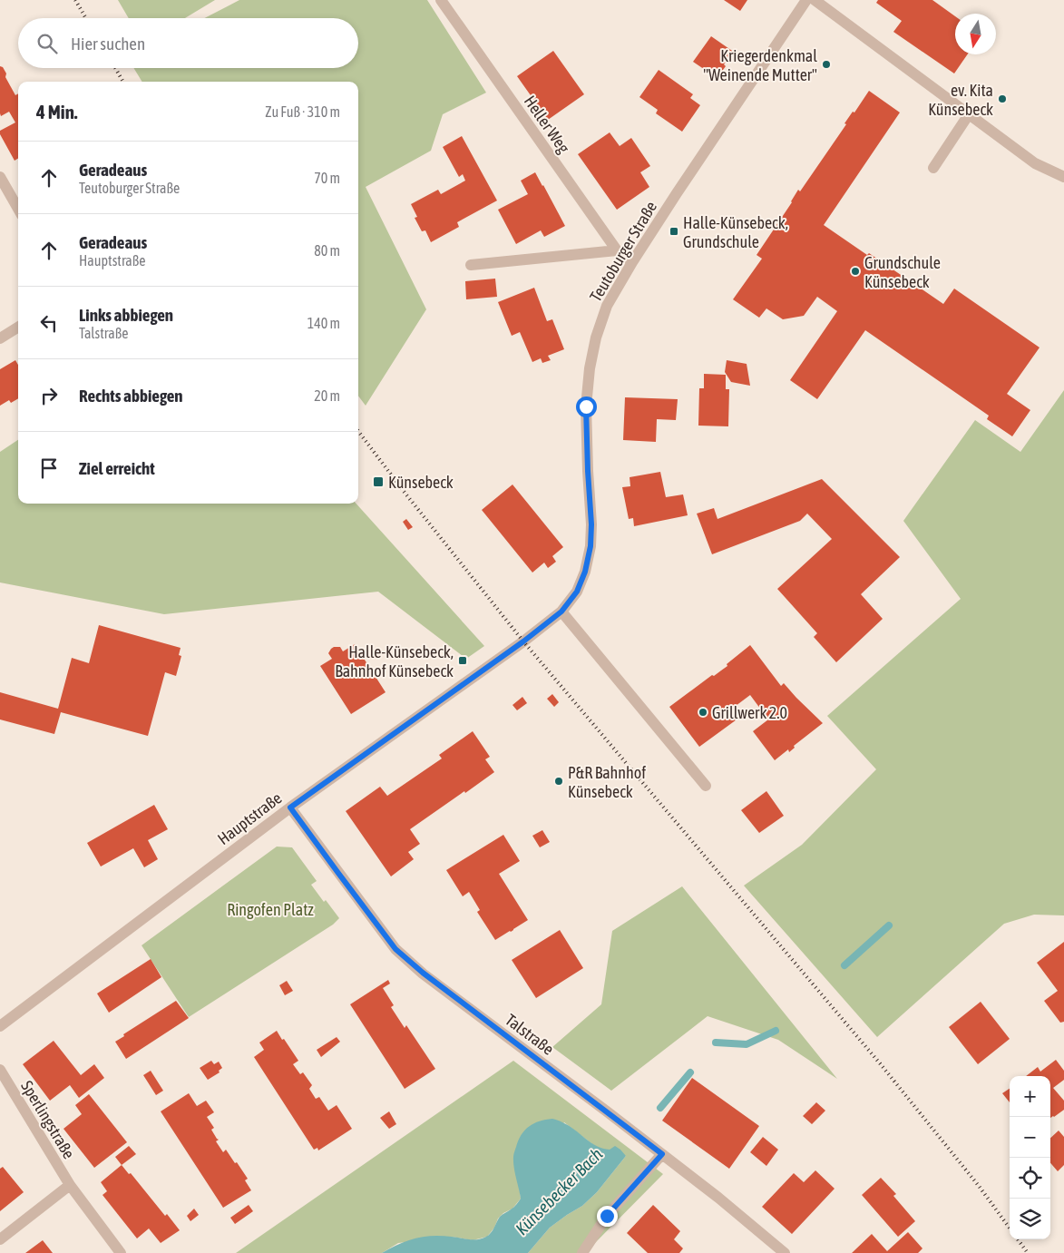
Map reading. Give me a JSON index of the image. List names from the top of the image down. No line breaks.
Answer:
{"streets":{"street":["Heller Weg","Teutoburger Straße","Hauptstraße","Talstraße","Sperlingstraße"]},"crossings":[["Heller Weg","Teutoburger Straße"],["Teutoburger Straße","Hauptstraße"],["Hauptstraße","Talstraße"]],"water":["Künsebecker Bach"],"parks":["Ringofen Platz"],"places":{"other":["Kriegerdenkmal \"Weinende Mutter\"","ev. Kita Künsebeck","Grundschule Künsebeck","Grillwerk 2.0","P&R Bahnhof Künsebeck"],"transit":["Halle-Künsebeck, Grundschule","Künsebeck","Halle-Künsebeck, Bahnhof Künsebeck"]},"north":"bottom","page":{"search":"Hier suchen","heading":["4 Min.","Zu Fuß · 310 m"],"list":[["Geradeaus","Teutoburger Straße","70 m"],["Geradeaus","Hauptstraße","80 m"],["Links abbiegen","Talstraße","140 m"],["Rechts abbiegen","20 m"],"Ziel erreicht"],"map_buttons":["+","−"]}}
